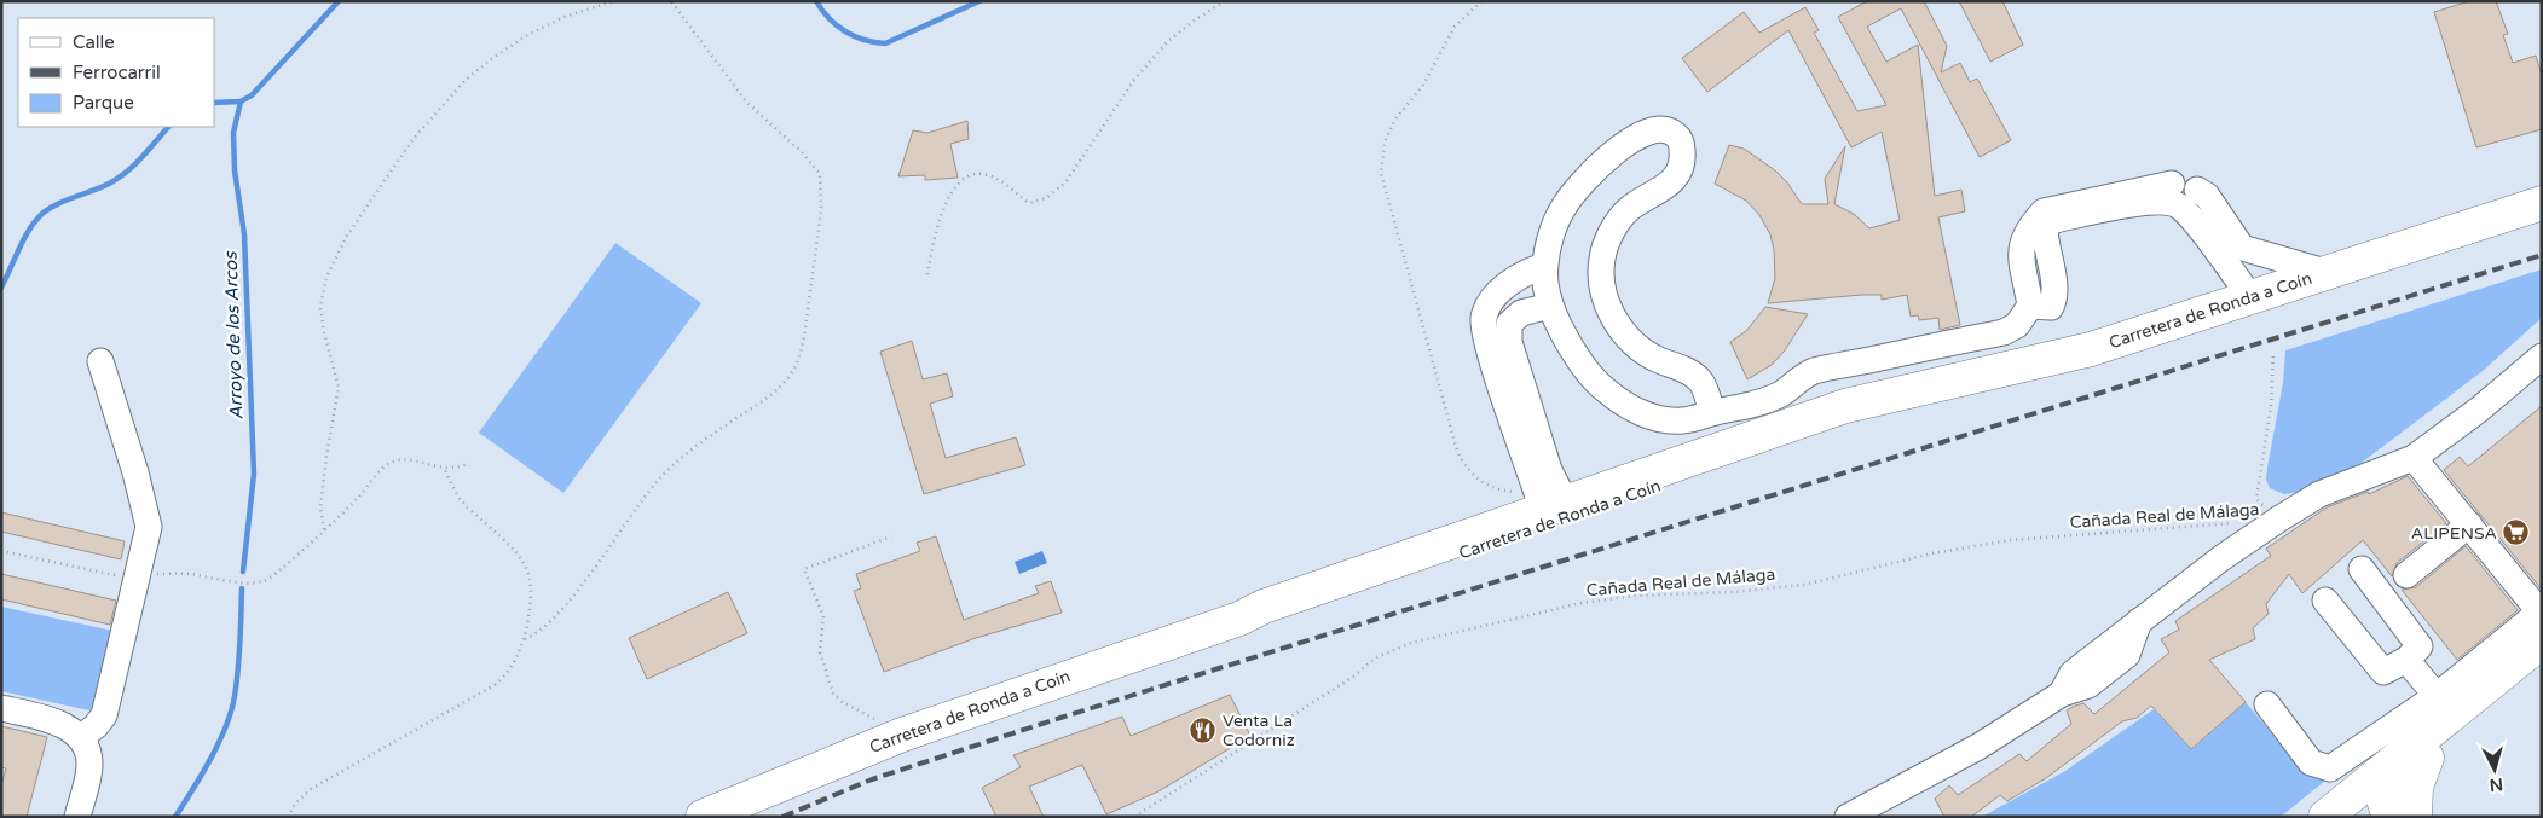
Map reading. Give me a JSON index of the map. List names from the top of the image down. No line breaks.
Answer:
{"streets":{"main road":["Carretera de Ronda a Coín"],"path":["Cañada Real de Málaga"]},"water":["Arroyo de los Arcos"],"places":{"supermarket":["ALIPENSA"],"restaurant":["Venta La Codorniz"]},"legend":["Calle","Ferrocarril","Parque"],"north":"bottom"}
